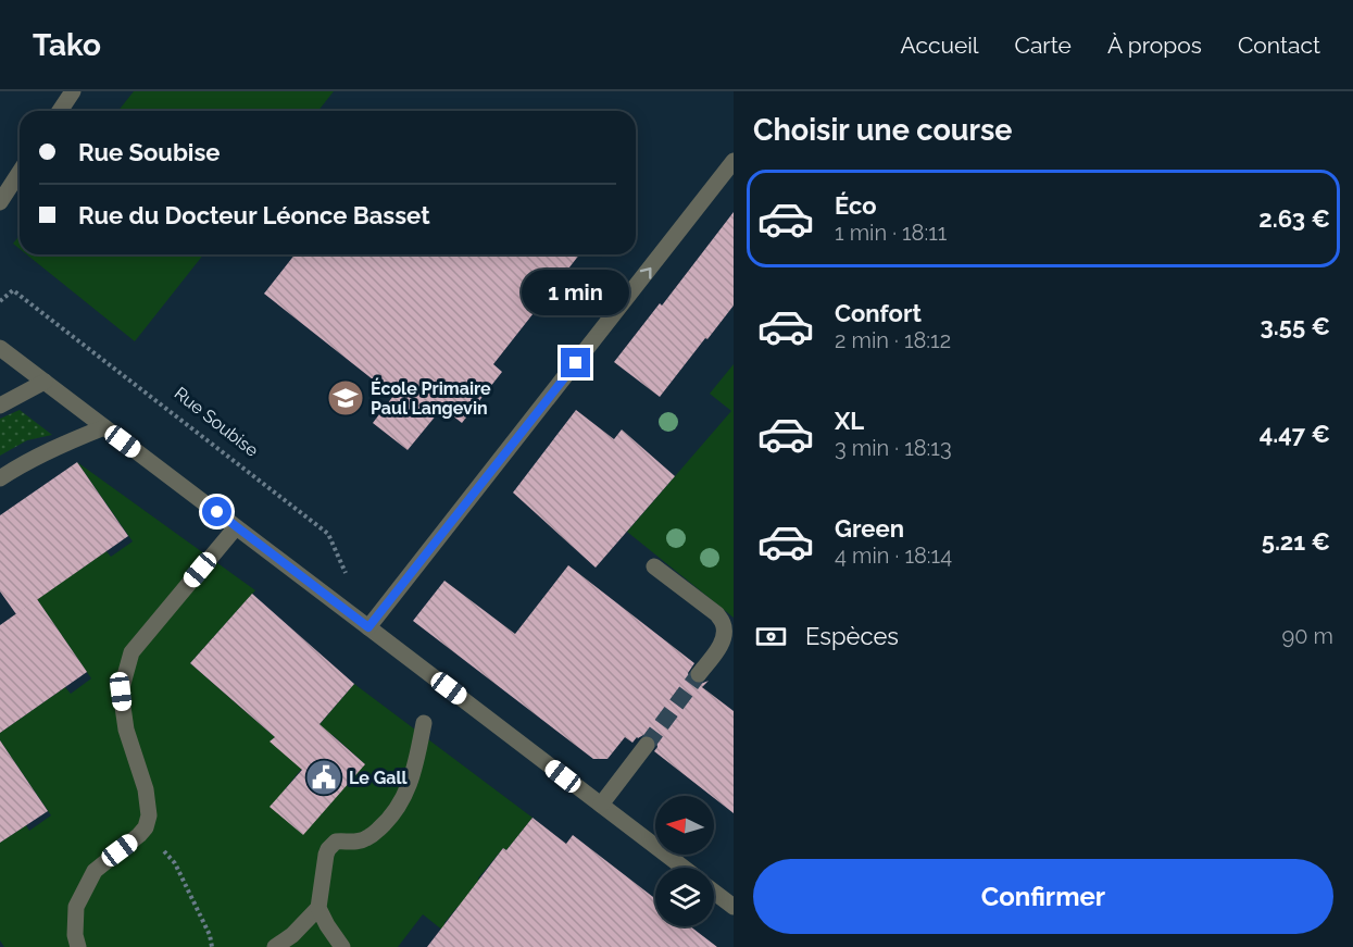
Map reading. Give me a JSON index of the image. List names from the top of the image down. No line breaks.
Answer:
{"streets":{"path":["Rue Soubise"]},"places":{"school or university":["École Primaire Paul Langevin"],"public building":["Le Gall"]},"north":"left","page":{"header":"Tako","nav":["Accueil","Carte","À propos","Contact"],"heading":"Choisir une course","banner":["Rue Soubise","Rue du Docteur Léonce Basset"],"list":[{"name":"Éco","note":"1 min · 18:11","value":"2.63 €"},{"name":"Confort","note":"2 min · 18:12","value":"3.55 €"},{"name":"XL","note":"3 min · 18:13","value":"4.47 €"},{"name":"Green","note":"4 min · 18:14","value":"5.21 €"}],"bubble":"1 min","pay":["Espèces","90 m"],"buttons":"Confirmer"}}
